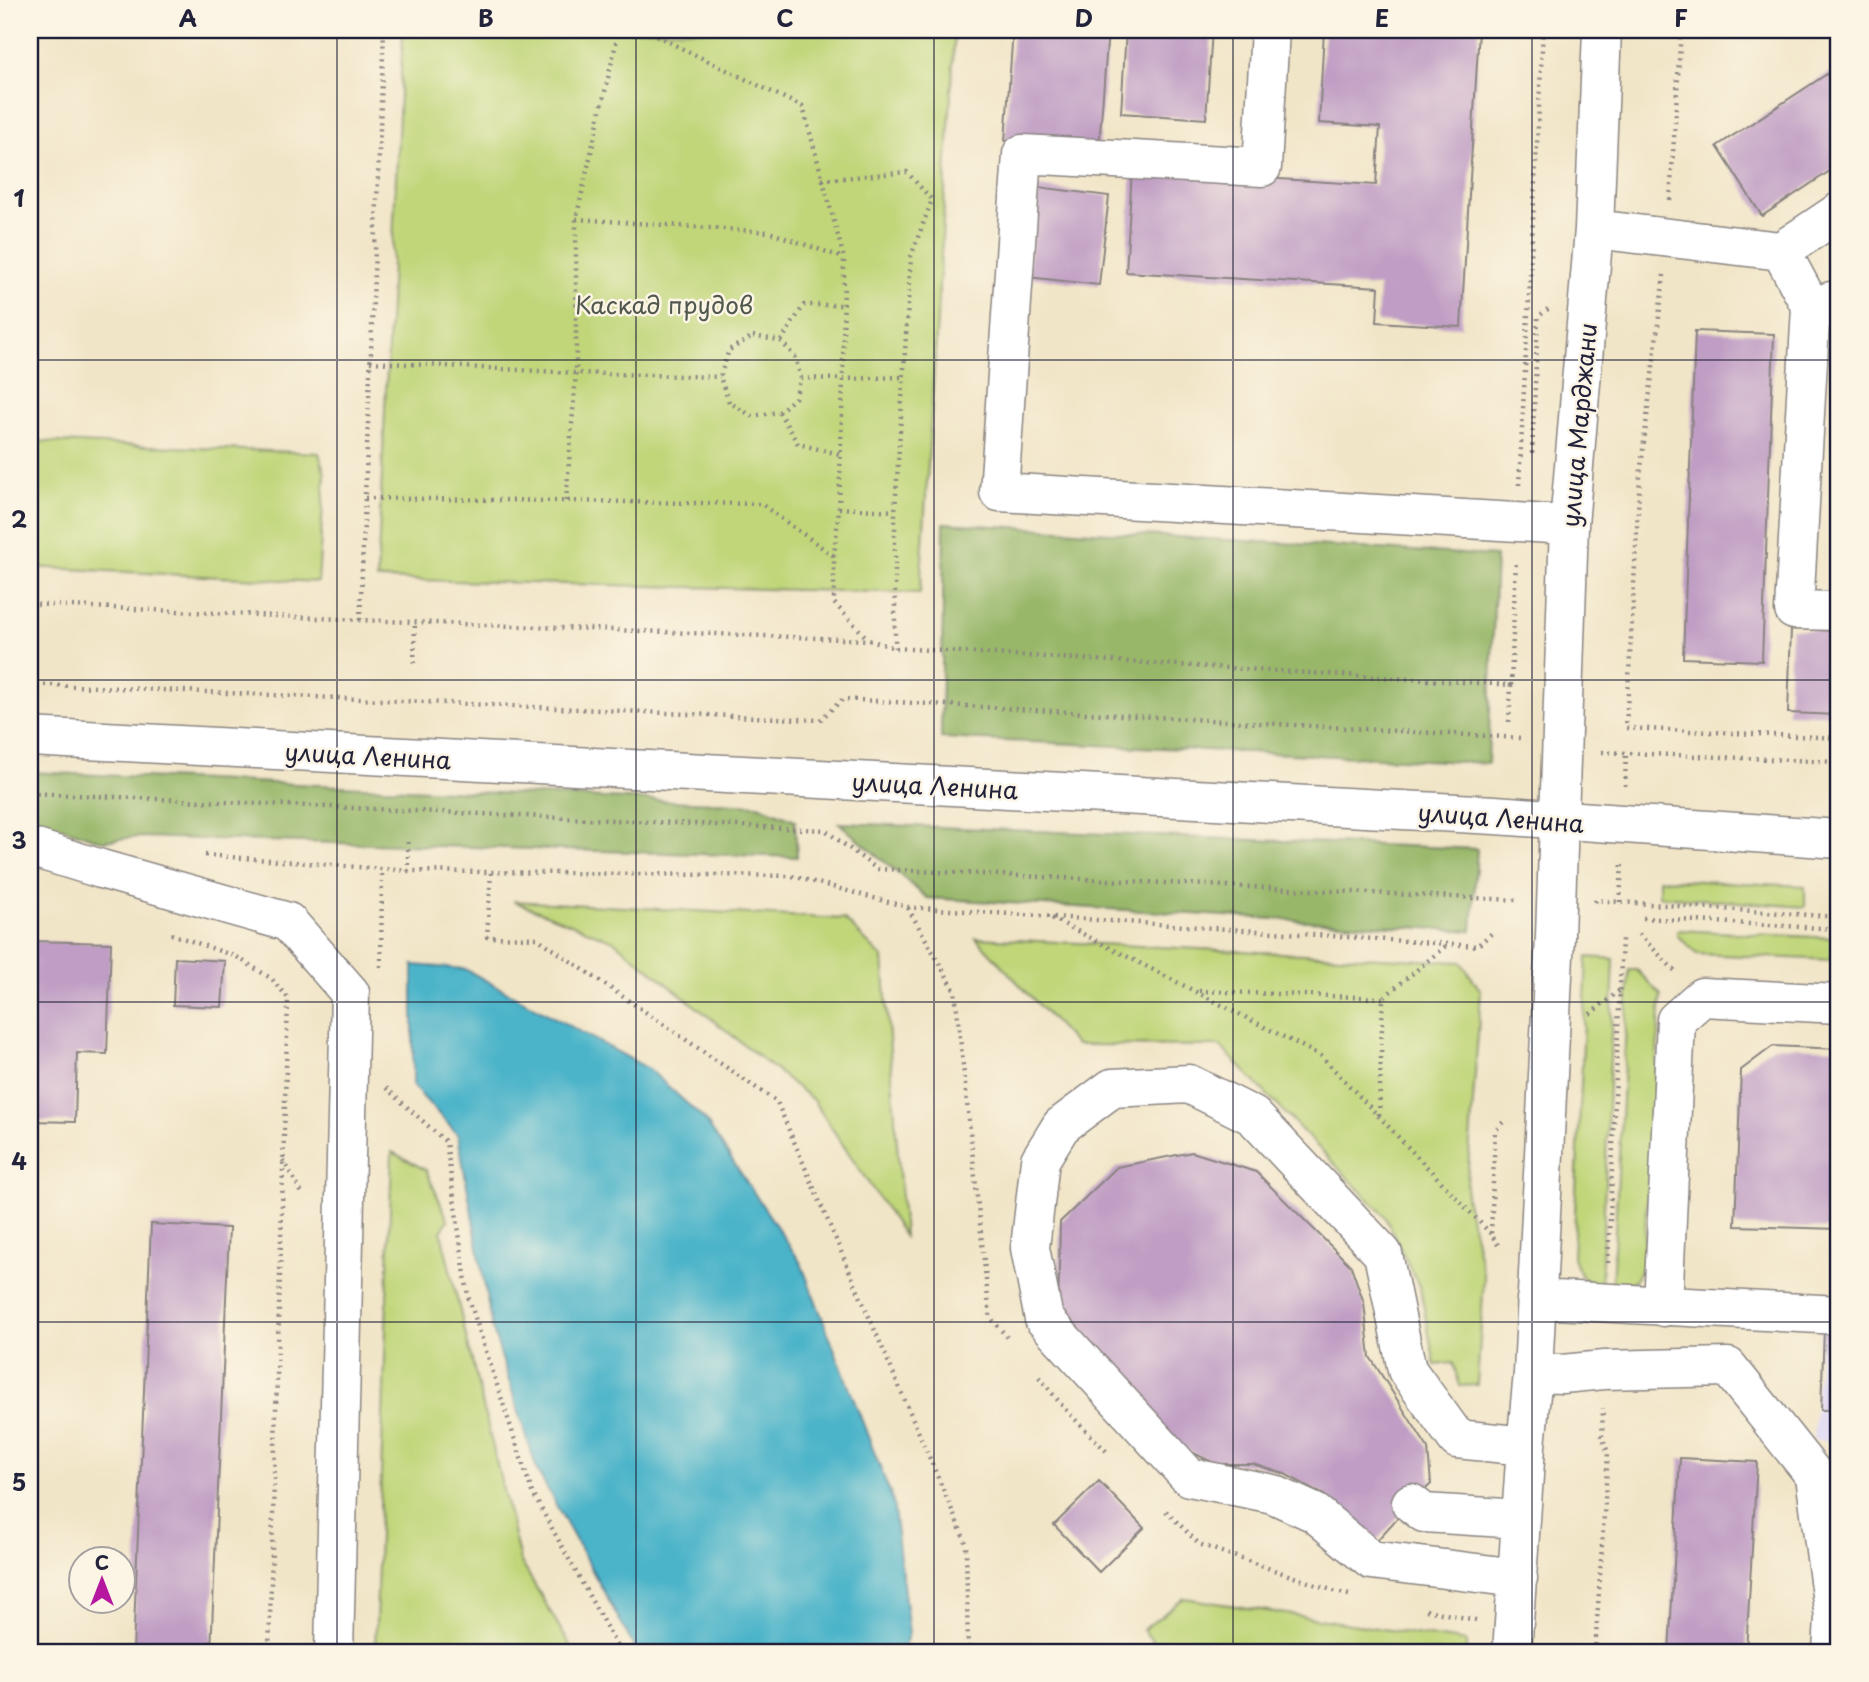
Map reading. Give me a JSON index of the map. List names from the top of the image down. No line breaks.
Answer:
{"streets":{"street":["улица Марджани","улица Ленина"]},"crossings":[["улица Марджани","улица Ленина"]],"parks":["Каскад прудов"],"north":"top","grid":{"columns":["A","B","C","D","E","F"],"rows":["1","2","3","4","5"]}}
